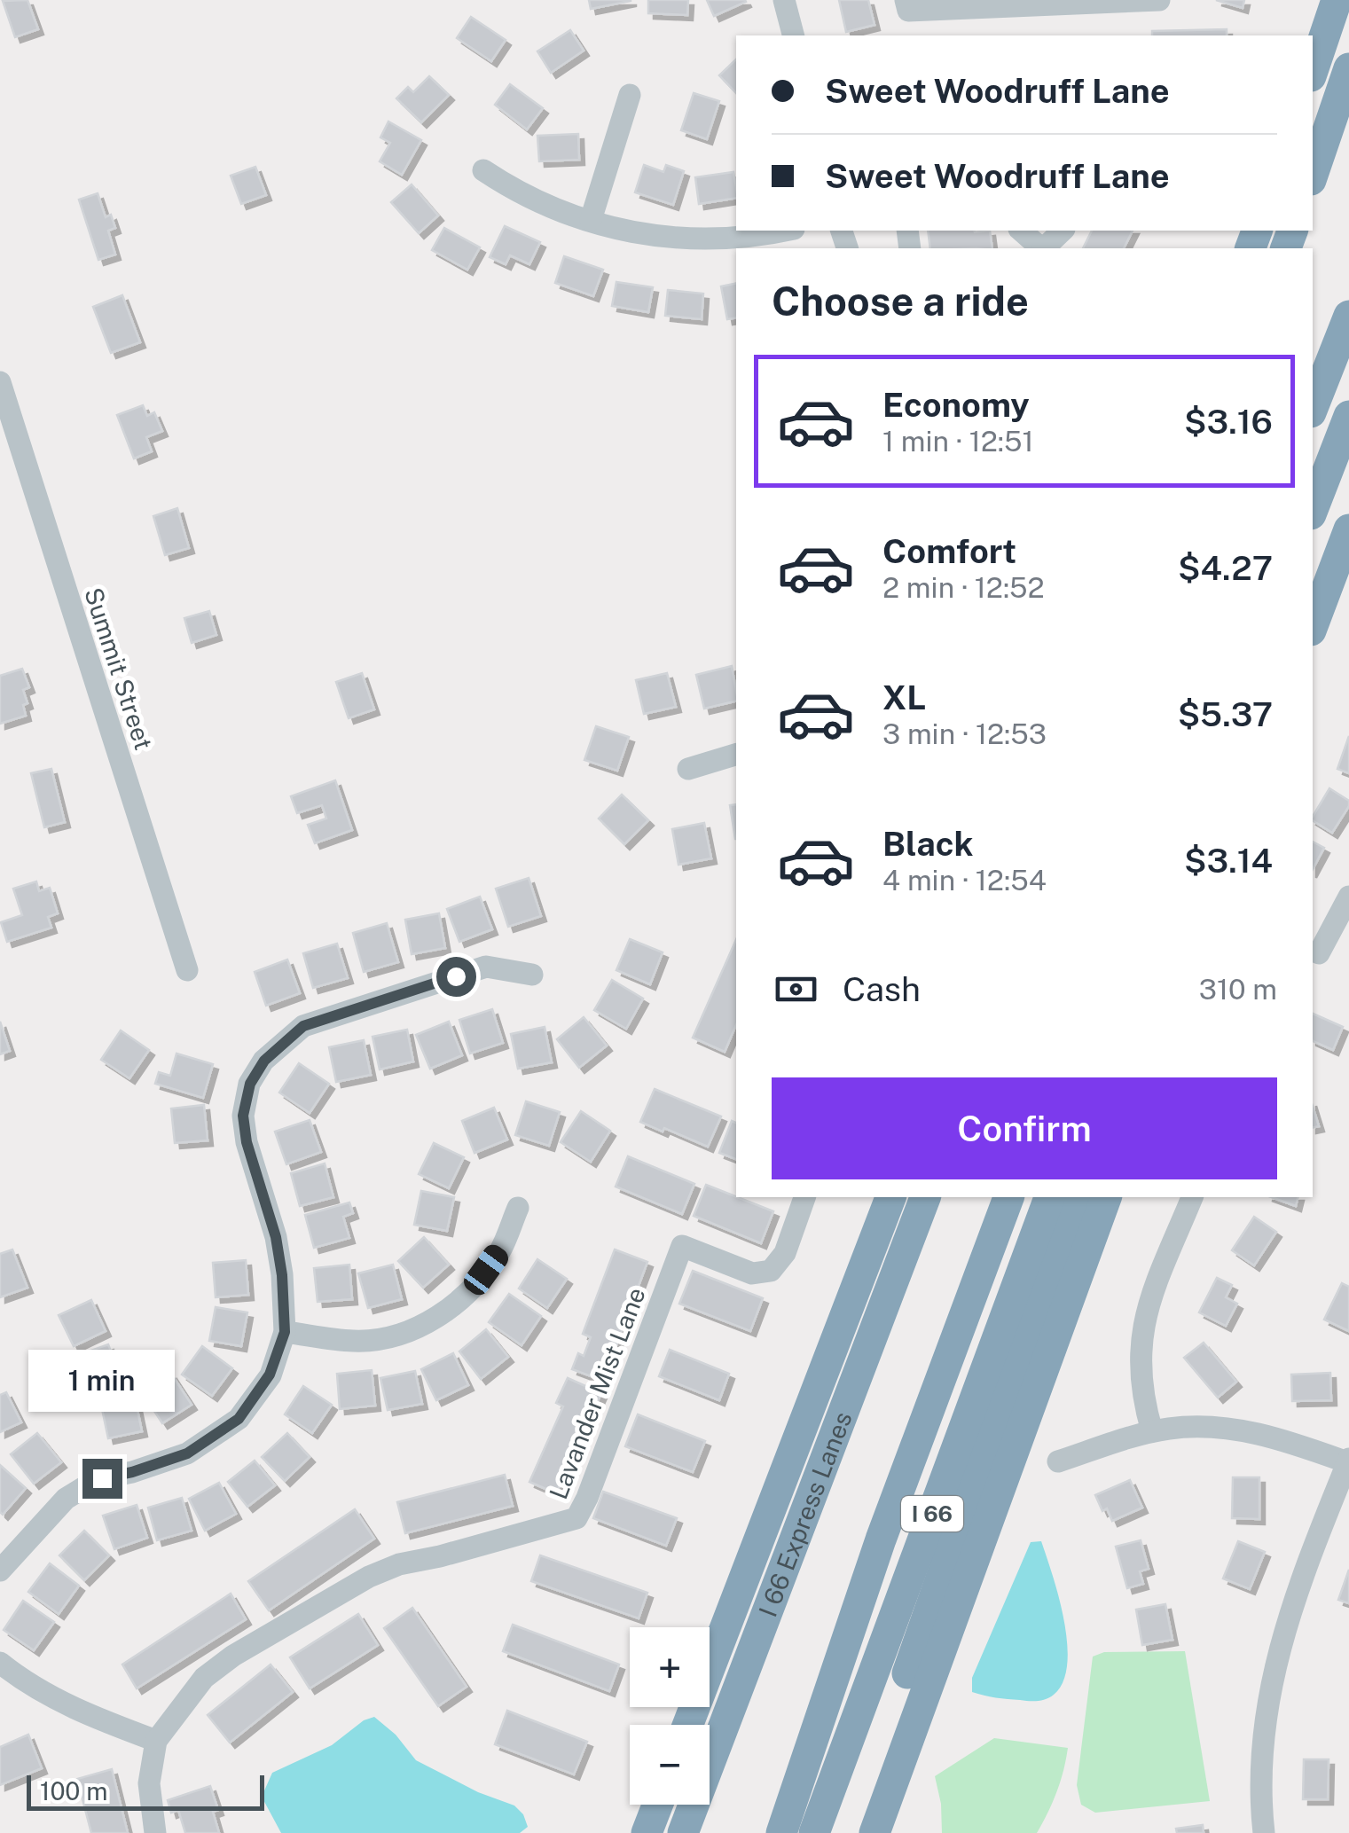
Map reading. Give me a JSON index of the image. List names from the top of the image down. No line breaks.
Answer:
{"streets":{"highway":["I 66","I 66 Express Lanes"],"street":["Summit Street","Lavander Mist Lane"]},"scale_bar":"100 m","page":{"banner":["Sweet Woodruff Lane","Sweet Woodruff Lane"],"heading":"Choose a ride","list":[{"name":"Economy","note":"1 min · 12:51","value":"$3.16"},{"name":"Comfort","note":"2 min · 12:52","value":"$4.27"},{"name":"XL","note":"3 min · 12:53","value":"$5.37"},{"name":"Black","note":"4 min · 12:54","value":"$3.14"}],"pay":["Cash","310 m"],"buttons":"Confirm","bubble":"1 min","map_buttons":["+","−"],"scale":"100 m"}}
